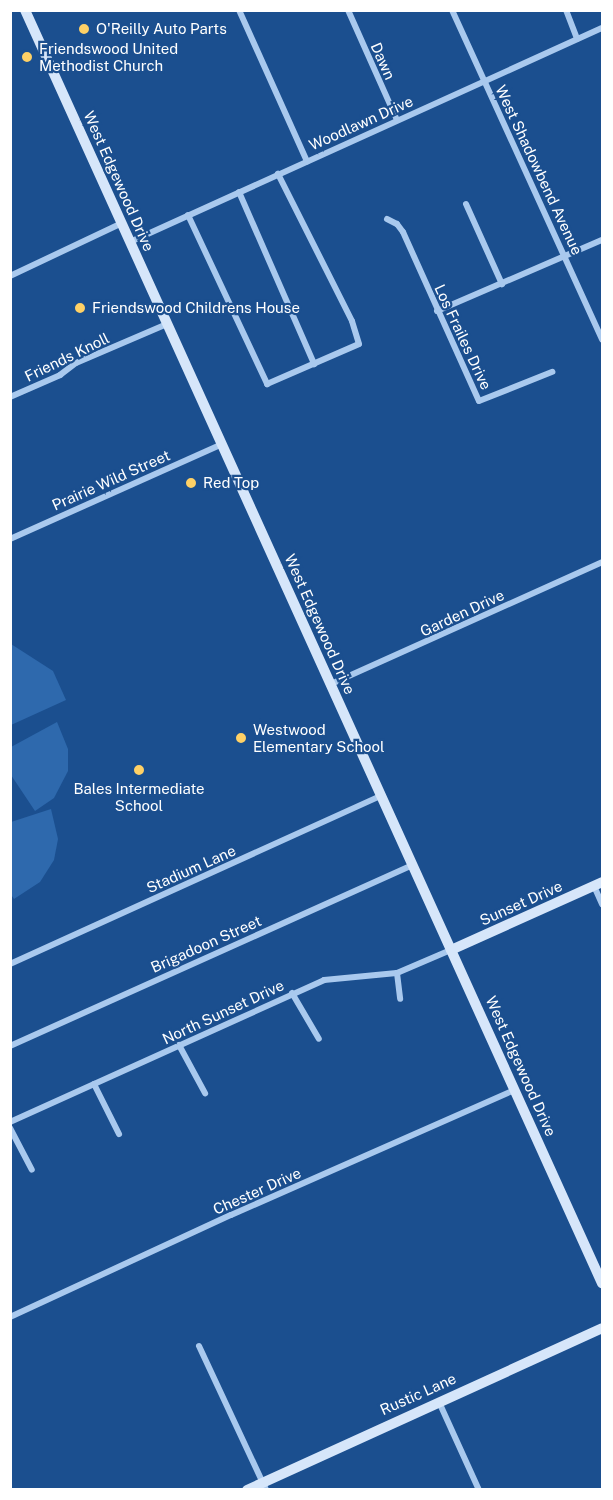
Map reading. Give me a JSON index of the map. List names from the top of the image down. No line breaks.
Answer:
{"streets":{"main road":["West Edgewood Drive","Sunset Drive","Rustic Lane"],"street":["Dawn","Woodlawn Drive","West Shadowbend Avenue","Los Frailes Drive","Friends Knoll","Prairie Wild Street","Garden Drive","Stadium Lane","Brigadoon Street","North Sunset Drive","Chester Drive"]},"crossings":[["Dawn","Woodlawn Drive"],["Woodlawn Drive","West Shadowbend Avenue"],["Woodlawn Drive","West Edgewood Drive"],["West Edgewood Drive","Friends Knoll"],["West Edgewood Drive","Prairie Wild Street"],["West Edgewood Drive","Garden Drive"],["West Edgewood Drive","Stadium Lane"],["West Edgewood Drive","Sunset Drive"],["West Edgewood Drive","Brigadoon Street"],["West Edgewood Drive","North Sunset Drive"],["West Edgewood Drive","Chester Drive"],["Sunset Drive","North Sunset Drive"]],"places":["O'Reilly Auto Parts","Friendswood United Methodist Church","Friendswood Childrens House","Red Top","Westwood Elementary School","Bales Intermediate School"]}
